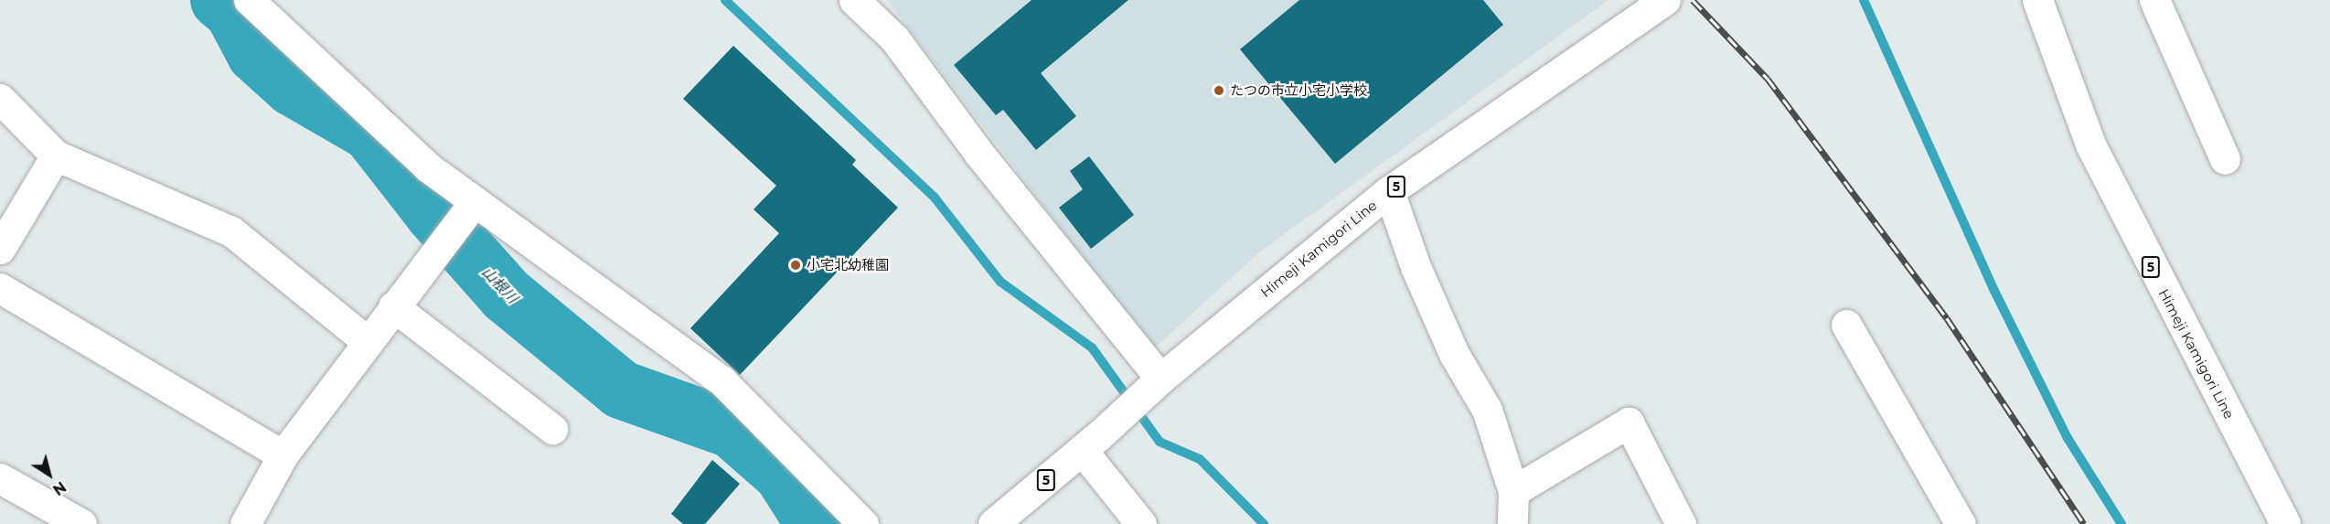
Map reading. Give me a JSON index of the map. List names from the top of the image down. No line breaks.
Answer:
{"streets":{"street":["5","Himeji Kamigori Line"]},"water":["山根川"],"places":["たつの市立小宅小学校","小宅北幼稚園"],"north":"bottom right"}
